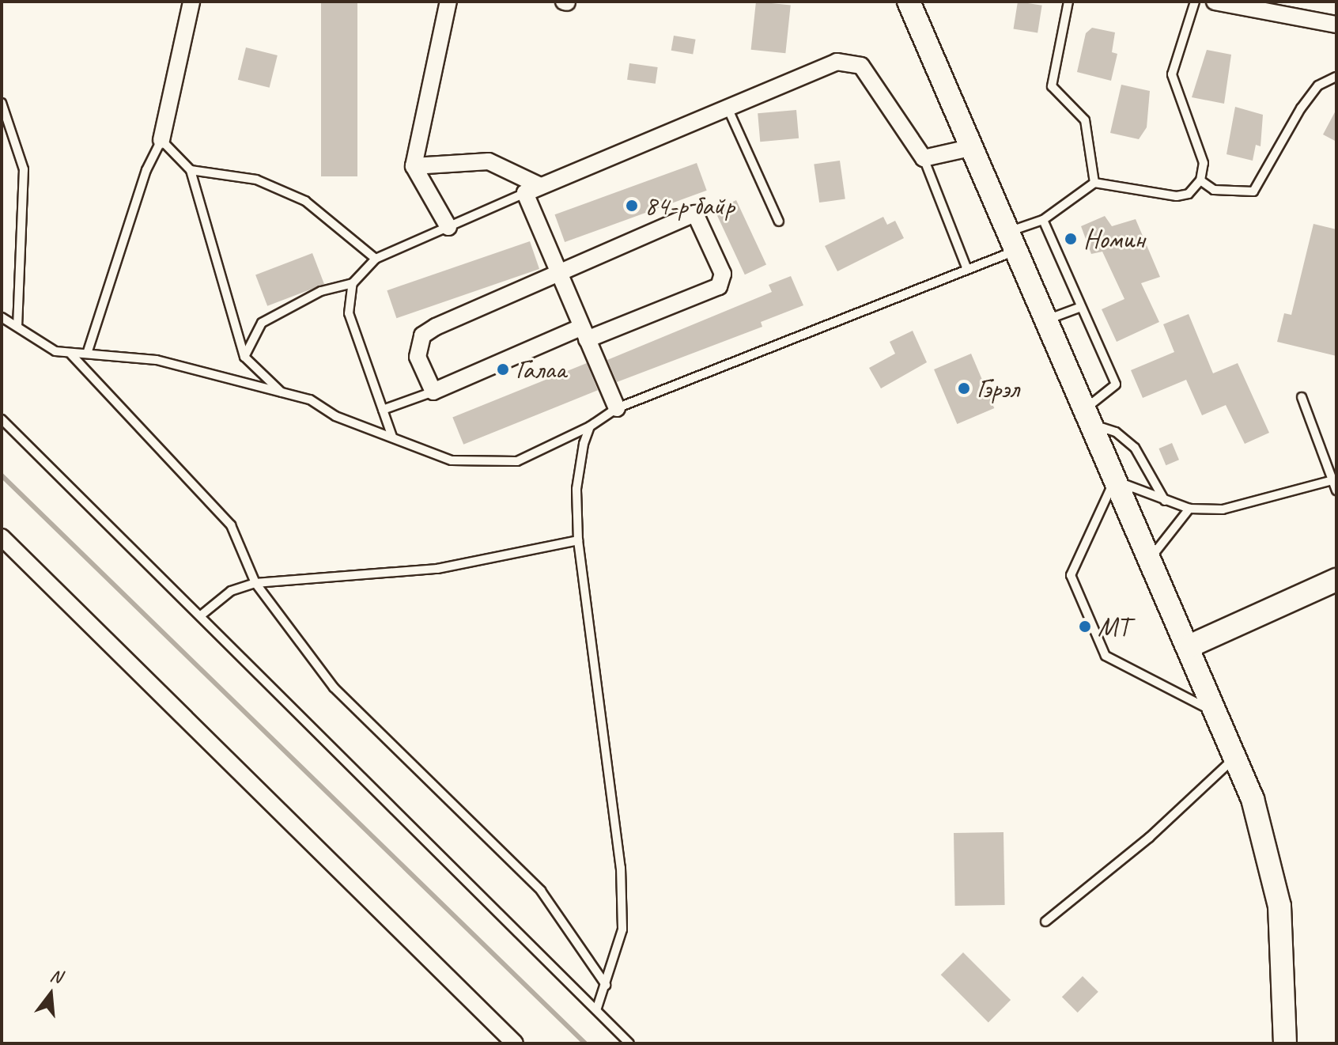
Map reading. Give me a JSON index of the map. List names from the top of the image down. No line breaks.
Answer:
{"places":["84-р байр","Номин","Галаа","Гэрэл","МТ"],"north":"top"}
